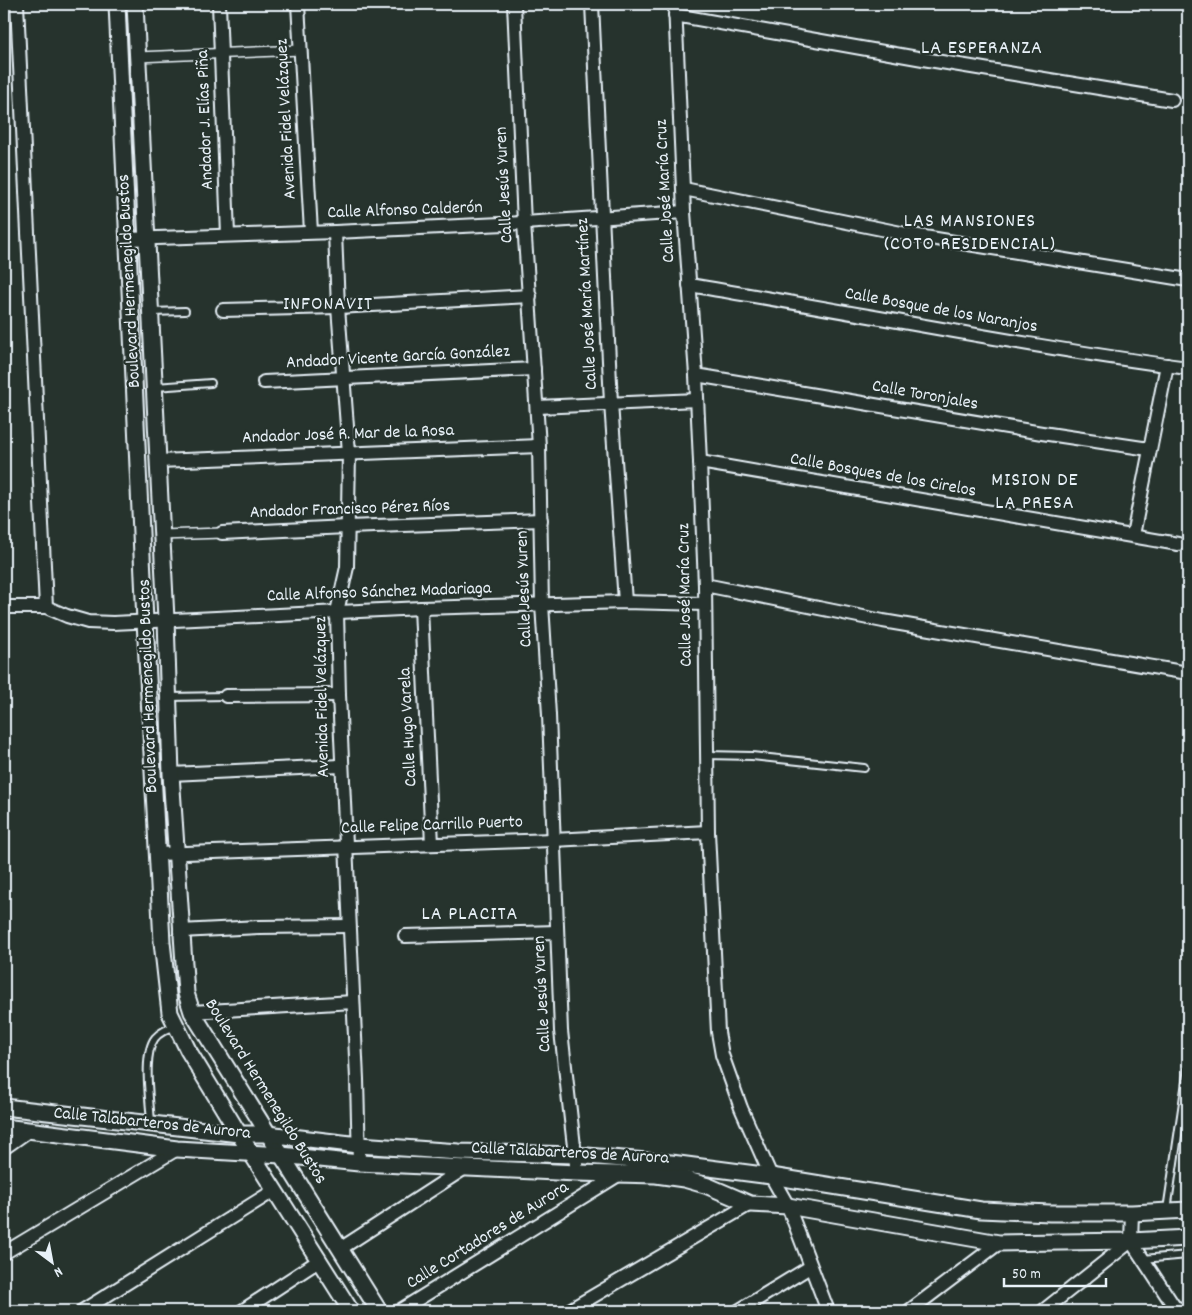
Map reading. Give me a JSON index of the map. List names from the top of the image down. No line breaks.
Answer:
{"streets":{"street":["Avenida Fidel Velázquez","Andador J. Elías Piña","Calle Jesús Yuren","Calle José María Cruz","Calle Alfonso Calderón","Boulevard Hermenegildo Bustos","Calle José María Martínez","Calle Bosque de los Naranjos","Andador Vicente García González","Calle Toronjales","Andador José R. Mar de la Rosa","Calle Bosques de los Cirelos","Andador Francisco Pérez Ríos","Calle Alfonso Sánchez Madariaga","Calle Hugo Varela","Calle Felipe Carrillo Puerto","Calle Talabarteros de Aurora","Calle Cortadores de Aurora"]},"crossings":[["Avenida Fidel Velázquez","Calle Alfonso Calderón"],["Avenida Fidel Velázquez","Andador Vicente García González"],["Avenida Fidel Velázquez","Andador José R. Mar de la Rosa"],["Avenida Fidel Velázquez","Andador Francisco Pérez Ríos"],["Avenida Fidel Velázquez","Calle Alfonso Sánchez Madariaga"],["Avenida Fidel Velázquez","Calle Felipe Carrillo Puerto"],["Avenida Fidel Velázquez","Calle Talabarteros de Aurora"],["Andador J. Elías Piña","Calle Alfonso Calderón"],["Calle Jesús Yuren","Calle Alfonso Calderón"],["Calle Jesús Yuren","Andador Vicente García González"],["Calle Jesús Yuren","Andador José R. Mar de la Rosa"],["Calle Jesús Yuren","Andador Francisco Pérez Ríos"],["Calle Jesús Yuren","Calle Alfonso Sánchez Madariaga"],["Calle Jesús Yuren","Calle Felipe Carrillo Puerto"],["Calle Jesús Yuren","Calle Talabarteros de Aurora"],["Calle José María Cruz","Calle Alfonso Calderón"],["Calle José María Cruz","Calle Bosque de los Naranjos"],["Calle José María Cruz","Calle Toronjales"],["Calle José María Cruz","Calle Bosques de los Cirelos"],["Calle José María Cruz","Calle Alfonso Sánchez Madariaga"],["Calle José María Cruz","Calle Felipe Carrillo Puerto"],["Calle José María Cruz","Calle Talabarteros de Aurora"],["Calle Alfonso Calderón","Boulevard Hermenegildo Bustos"],["Calle Alfonso Calderón","Calle José María Martínez"],["Boulevard Hermenegildo Bustos","Andador José R. Mar de la Rosa"],["Boulevard Hermenegildo Bustos","Andador Francisco Pérez Ríos"],["Boulevard Hermenegildo Bustos","Calle Alfonso Sánchez Madariaga"],["Boulevard Hermenegildo Bustos","Calle Felipe Carrillo Puerto"],["Boulevard Hermenegildo Bustos","Calle Talabarteros de Aurora"],["Calle José María Martínez","Calle Alfonso Sánchez Madariaga"],["Calle Alfonso Sánchez Madariaga","Calle Hugo Varela"],["Calle Hugo Varela","Calle Felipe Carrillo Puerto"],["Calle Talabarteros de Aurora","Calle Cortadores de Aurora"]],"districts":["LA ESPERANZA","LAS MANSIONES (COTO RESIDENCIAL)","INFONAVIT","MISION DE LA PRESA","LA PLACITA"],"scale_bar":"50 m","north":"bottom right"}
